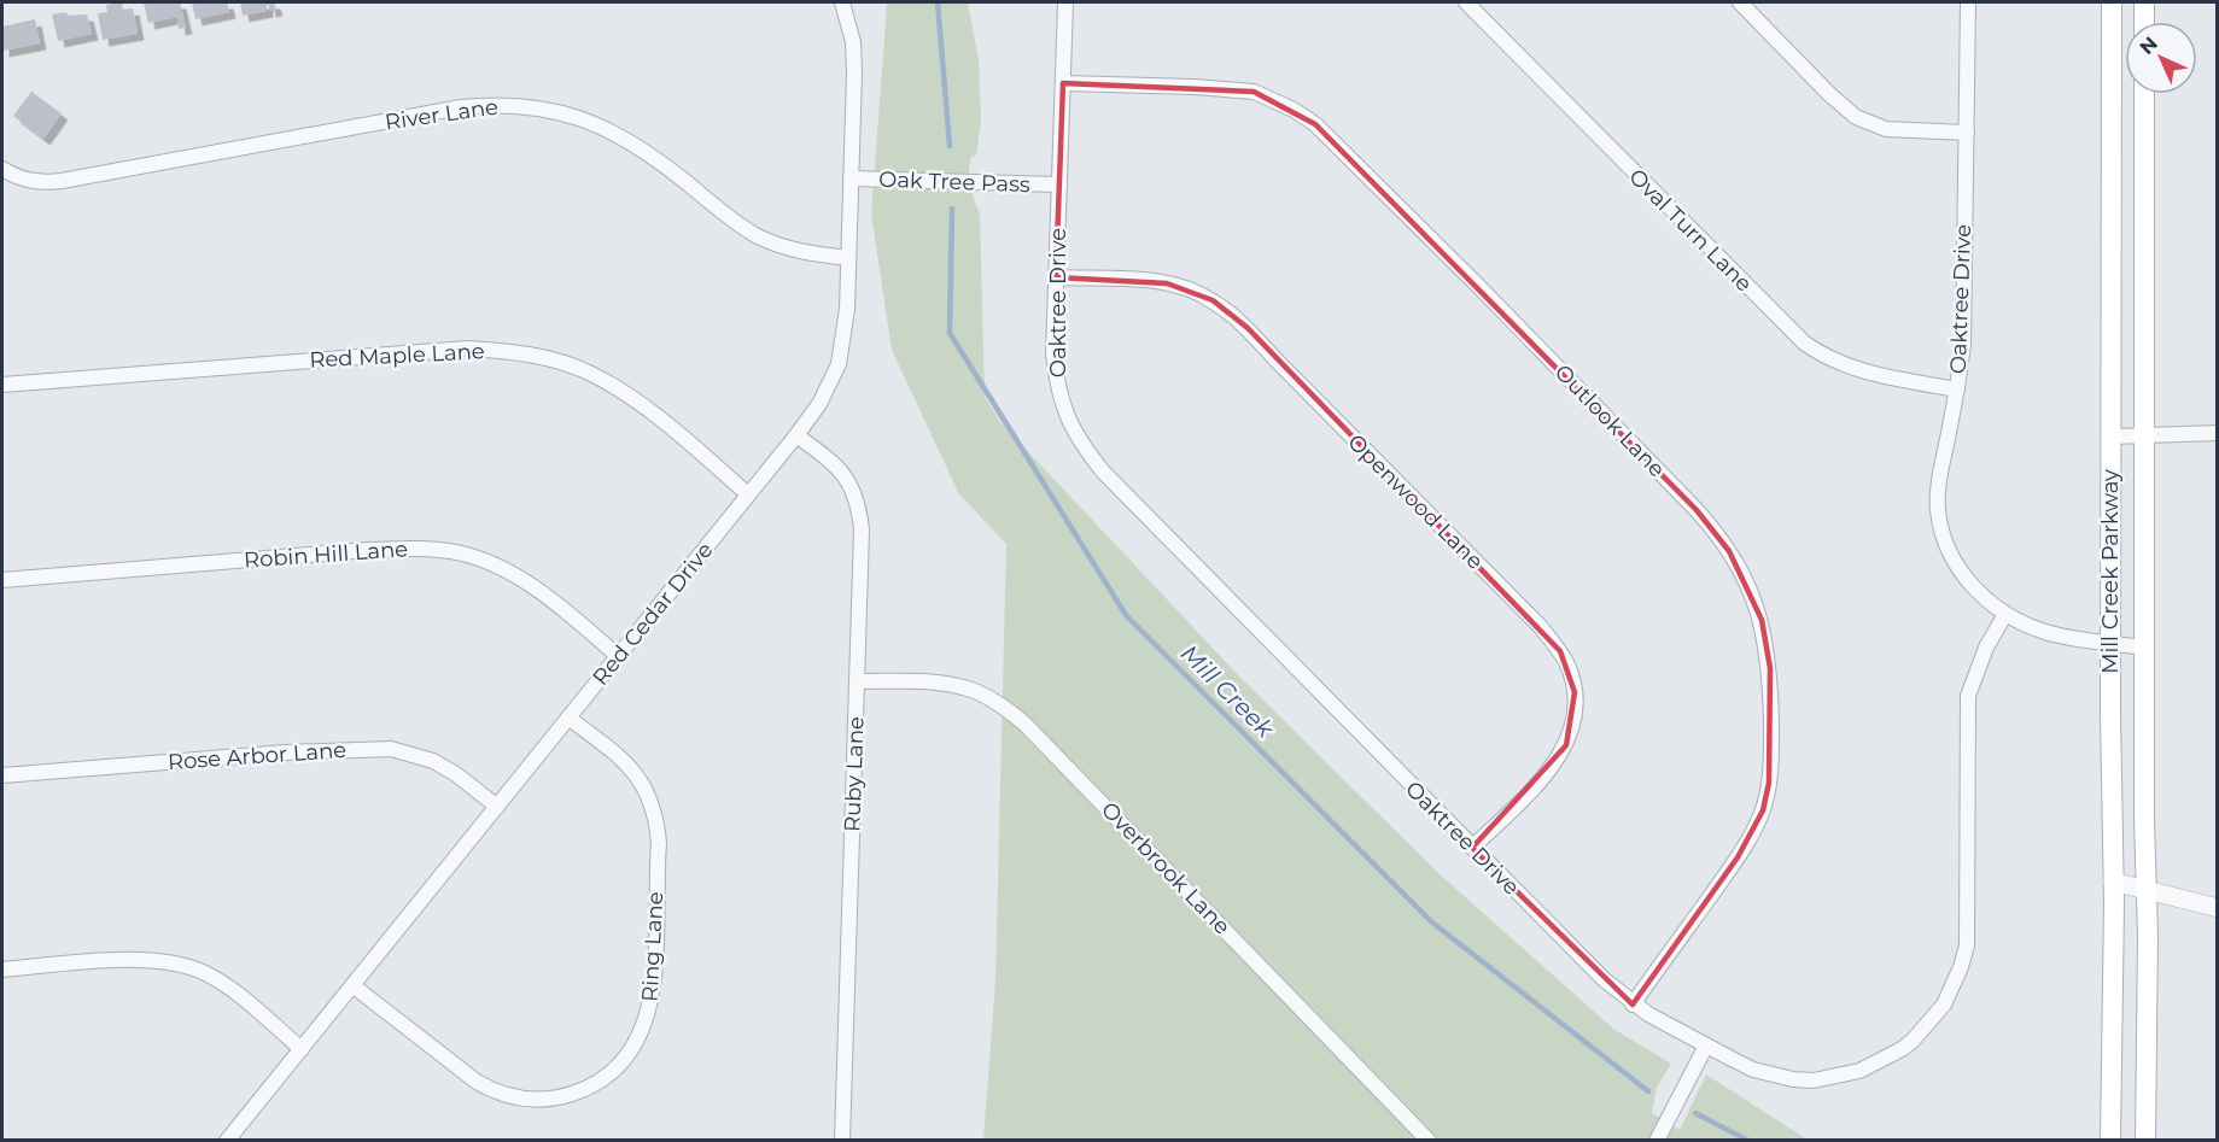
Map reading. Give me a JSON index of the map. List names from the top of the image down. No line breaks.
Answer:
{"streets":{"main road":["Mill Creek Parkway"],"street":["River Lane","Oak Tree Pass","Oval Turn Lane","Oaktree Drive","Red Maple Lane","Outlook Lane","Openwood Lane","Robin Hill Lane","Red Cedar Drive","Rose Arbor Lane","Ruby Lane","Overbrook Lane","Ring Lane"]},"crossings":[["River Lane","Red Cedar Drive"],["Oak Tree Pass","Oaktree Drive"],["Oak Tree Pass","Red Cedar Drive"],["Oval Turn Lane","Oaktree Drive"],["Oaktree Drive","Outlook Lane"],["Oaktree Drive","Openwood Lane"],["Oaktree Drive","Mill Creek Parkway"],["Red Maple Lane","Red Cedar Drive"],["Robin Hill Lane","Red Cedar Drive"],["Red Cedar Drive","Rose Arbor Lane"],["Red Cedar Drive","Ruby Lane"],["Red Cedar Drive","Ring Lane"],["Ruby Lane","Overbrook Lane"]],"water":["Mill Creek"],"north":"top left"}
